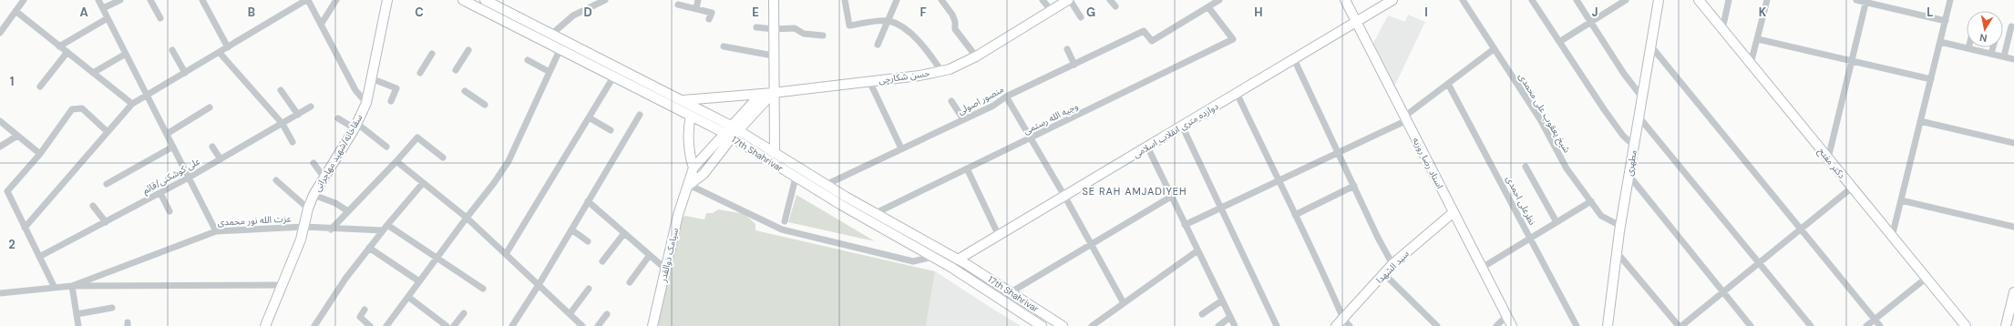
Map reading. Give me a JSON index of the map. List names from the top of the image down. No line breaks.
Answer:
{"streets":{"street":["حسن شکارچی","منصور اصولی","شیخ یعقوب علی محمدی","وجیه الله رستمی","دوازده متری انقلاب اسلامی","سقاخانه/شهید مهاجرانی","17th Shahrivar","استاد رضا روزبه","مطهری","دکتر مفتح","علی کوشکنی/قائم","نظرعلی احمدی","عزت الله نور محمدی","سیامک ذوالقدر","سید الشهدا"]},"crossings":[["حسن شکارچی","17th Shahrivar"],["منصور اصولی","وجیه الله رستمی"],["منصور اصولی","17th Shahrivar"],["شیخ یعقوب علی محمدی","مطهری"],["وجیه الله رستمی","17th Shahrivar"],["دوازده متری انقلاب اسلامی","17th Shahrivar"],["دوازده متری انقلاب اسلامی","استاد رضا روزبه"],["سقاخانه/شهید مهاجرانی","عزت الله نور محمدی"],["17th Shahrivar","سیامک ذوالقدر"],["استاد رضا روزبه","سید الشهدا"]],"districts":["SE RAH AMJADIYEH"],"north":"bottom","grid":{"columns":["A","B","C","D","E","F","G","H","I","J","K","L"],"rows":["1","2"]}}
